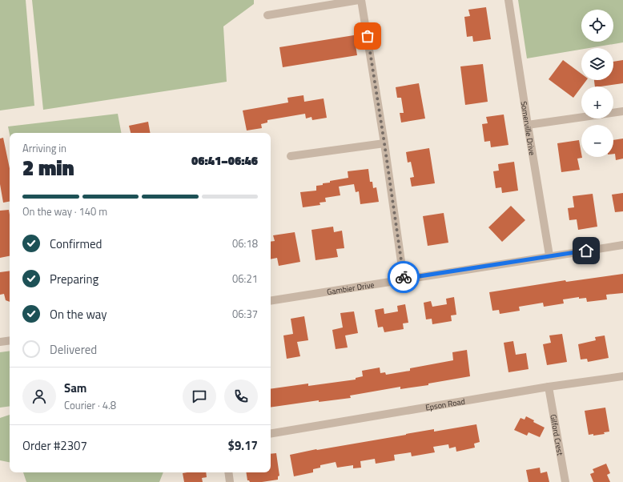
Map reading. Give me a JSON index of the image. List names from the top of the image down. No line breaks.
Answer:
{"streets":{"street":["Somerville Drive","Gambier Drive","Epson Road","Gilford Crest"]},"crossings":[["Somerville Drive","Gambier Drive"],["Epson Road","Gilford Crest"]],"page":{"map_buttons":["+","−"],"heading":["2 min","Arriving in","06:41–06:46"],"panel":["Sam","Courier · 4.8","Order #2307","$9.17"],"bar":"On the way · 140 m","list":[["Confirmed","06:18"],["Preparing","06:21"],["On the way","06:37"],"Delivered"]}}
